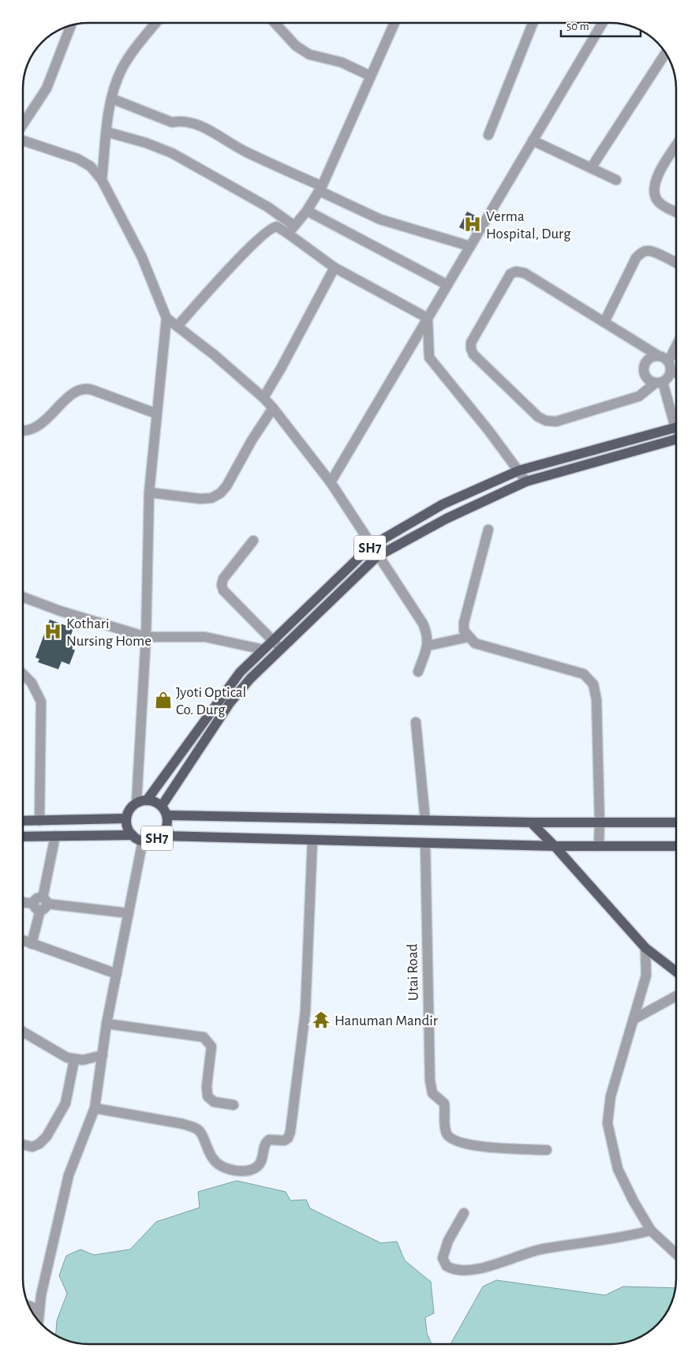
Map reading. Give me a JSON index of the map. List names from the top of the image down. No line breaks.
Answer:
{"streets":{"main road":["SH7"],"street":["Utai Road"]},"places":{"hospital":["Verma Hospital, Durg","Kothari Nursing Home"],"shop":["Jyoti Optical Co. Durg"],"temple":["Hanuman Mandir"]},"scale_bar":"50 m"}
